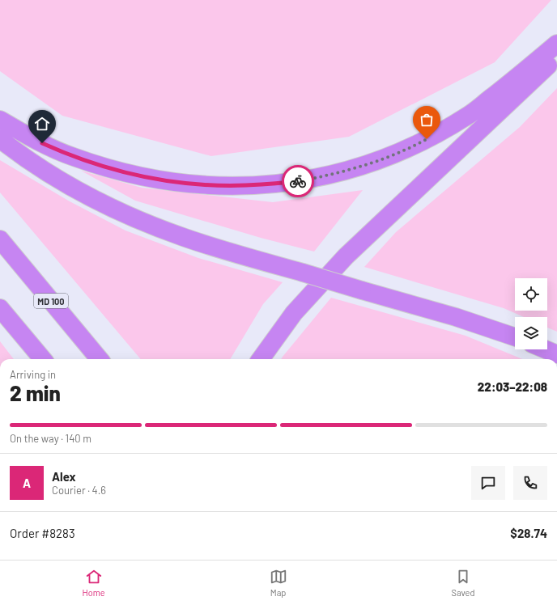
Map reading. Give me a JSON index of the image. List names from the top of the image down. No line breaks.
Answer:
{"streets":{"highway":["MD 100"]},"page":{"heading":["2 min","Arriving in","22:03–22:08"],"panel":["Alex","Courier · 4.6","Order #8283","$28.74"],"bar":"On the way · 140 m","round":"A","tabs":["Home","Map","Saved"]}}
